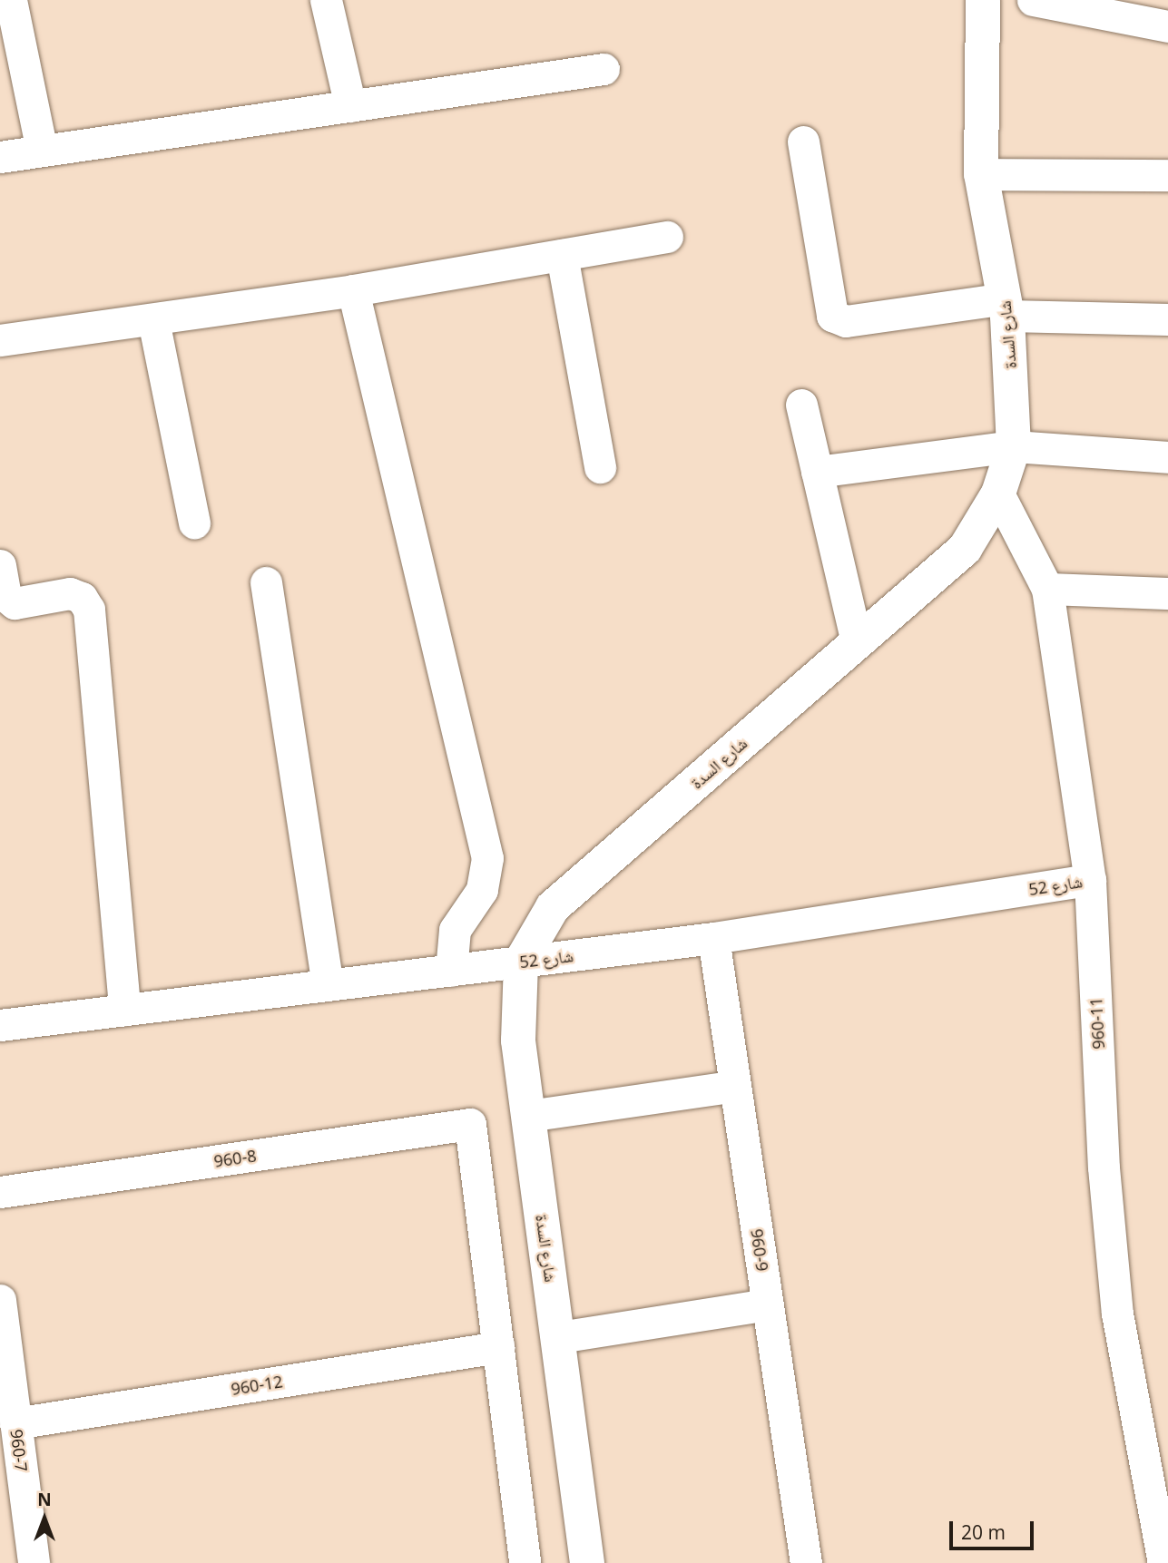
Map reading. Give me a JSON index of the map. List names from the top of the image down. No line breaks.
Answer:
{"streets":{"street":["شارع السدة","شارع 52","960-11","960-8","960-9","960-12","960-7"]},"crossings":[["شارع السدة","شارع 52"],["شارع السدة","960-11"],["شارع 52","960-11"],["شارع 52","960-9"],["960-8","960-12"],["960-12","960-7"]],"scale_bar":"20 m","north":"top"}
